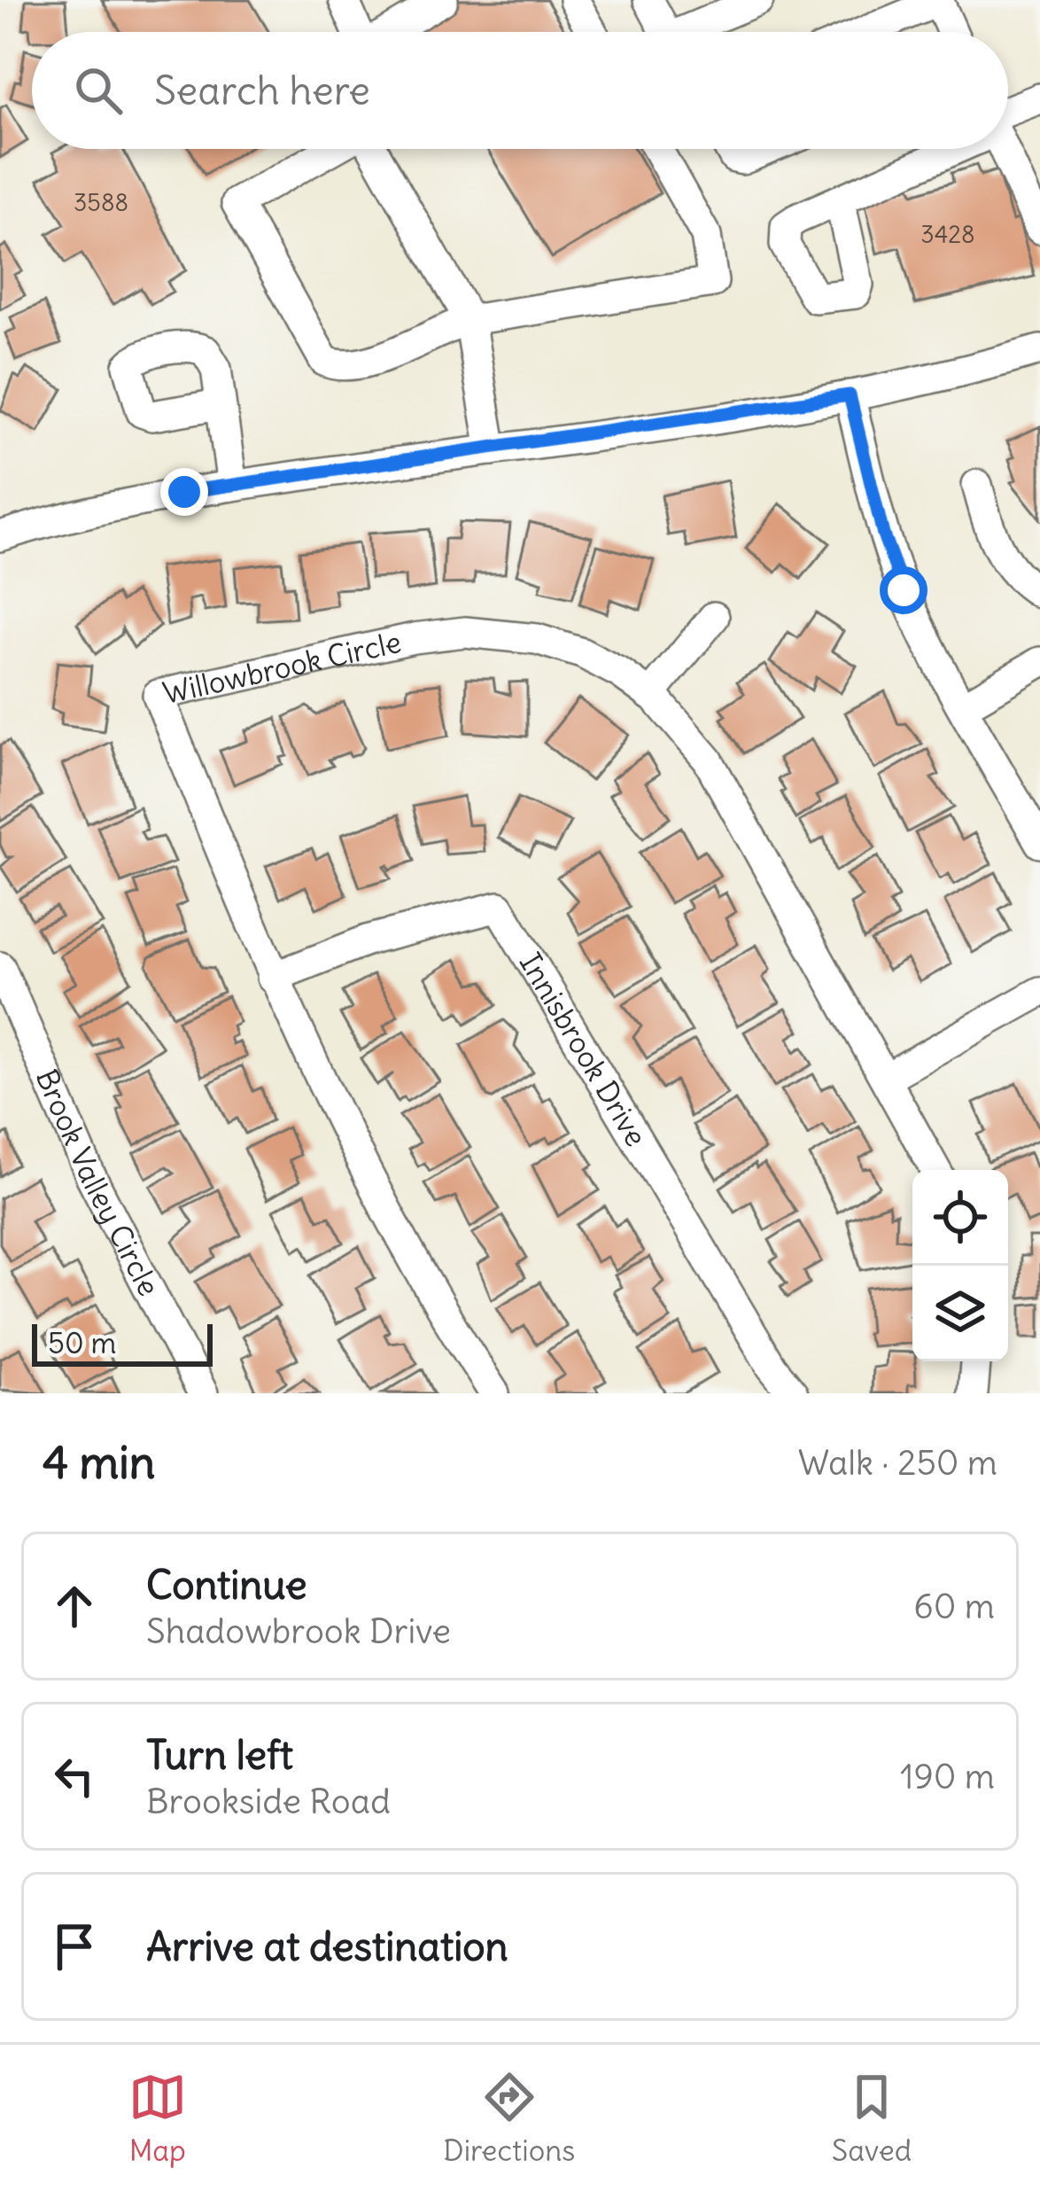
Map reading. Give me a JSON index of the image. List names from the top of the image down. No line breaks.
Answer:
{"streets":{"street":["Willowbrook Circle","Innisbrook Drive","Brook Valley Circle"]},"crossings":[["Willowbrook Circle","Innisbrook Drive"]],"house_numbers":["3588","3428"],"scale_bar":"50 m","page":{"search":"Search here","scale":"50 m","heading":["4 min","Walk · 250 m"],"list":[["Continue","Shadowbrook Drive","60 m"],["Turn left","Brookside Road","190 m"],"Arrive at destination"],"nav":["Map","Directions","Saved"]}}
